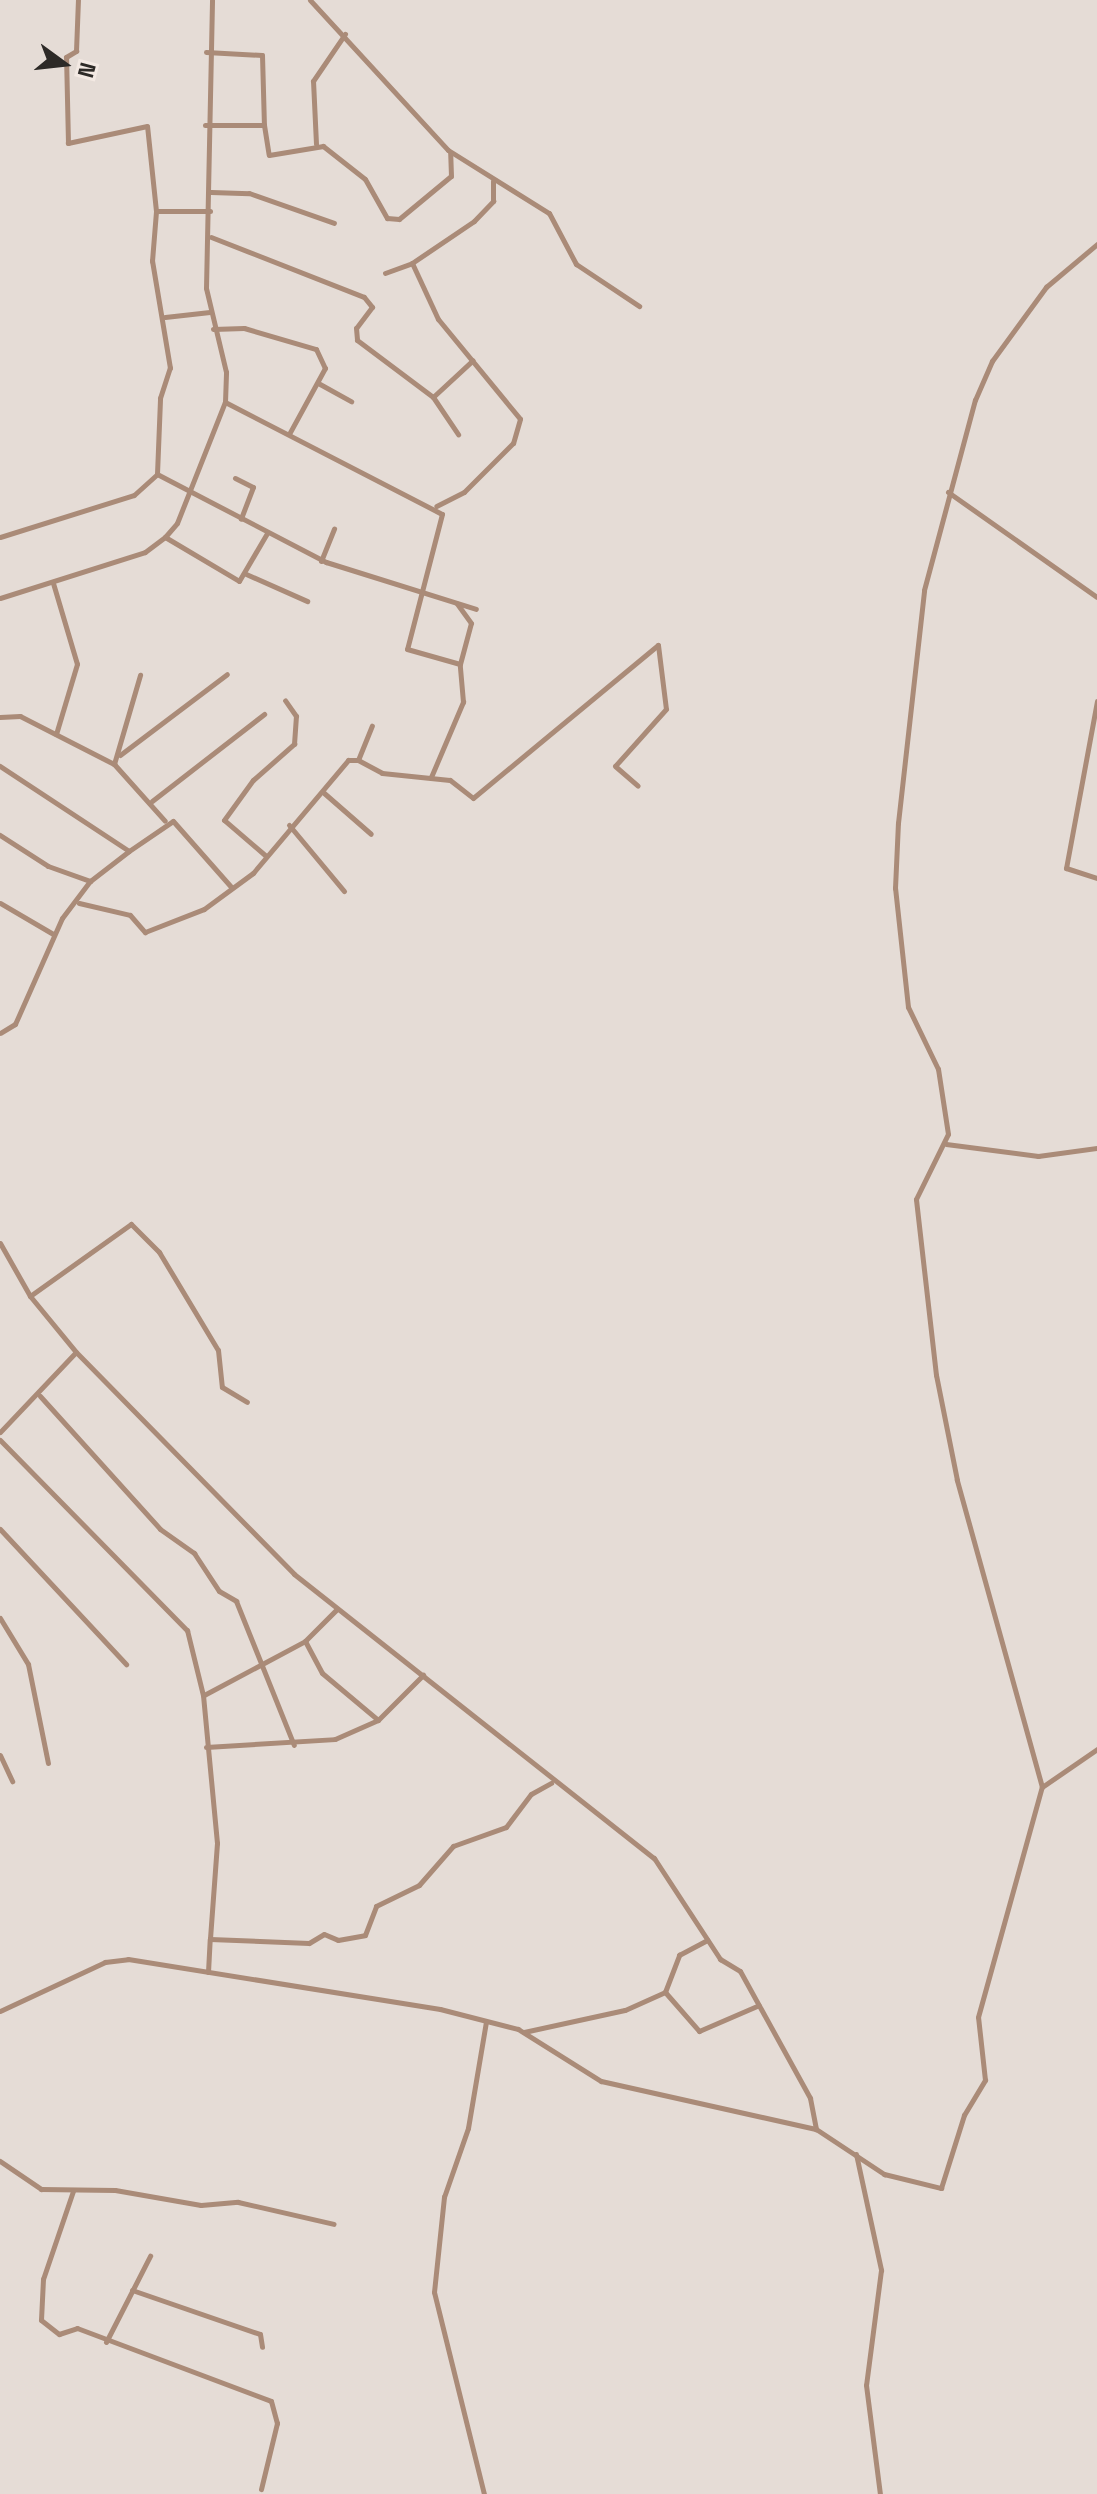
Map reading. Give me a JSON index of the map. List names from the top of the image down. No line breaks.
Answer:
{"north":"right"}
